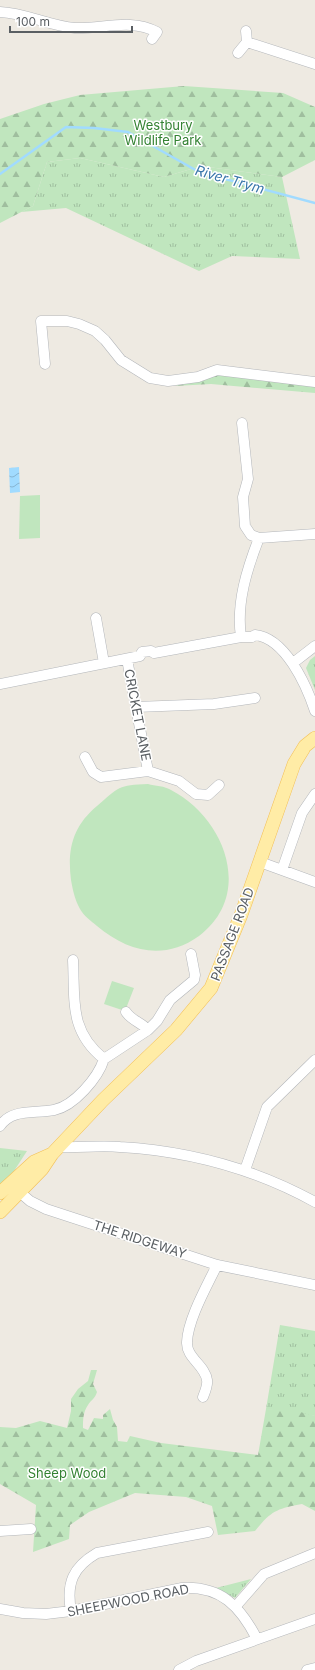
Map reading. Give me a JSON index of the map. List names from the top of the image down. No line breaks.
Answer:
{"streets":{"main road":["PASSAGE ROAD"],"street":["CRICKET LANE","THE RIDGEWAY","SHEEPWOOD ROAD"]},"crossings":[["PASSAGE ROAD","THE RIDGEWAY"]],"water":["River Trym"],"parks":["Westbury Wildlife Park","Sheep Wood"],"scale_bar":"100 m"}
